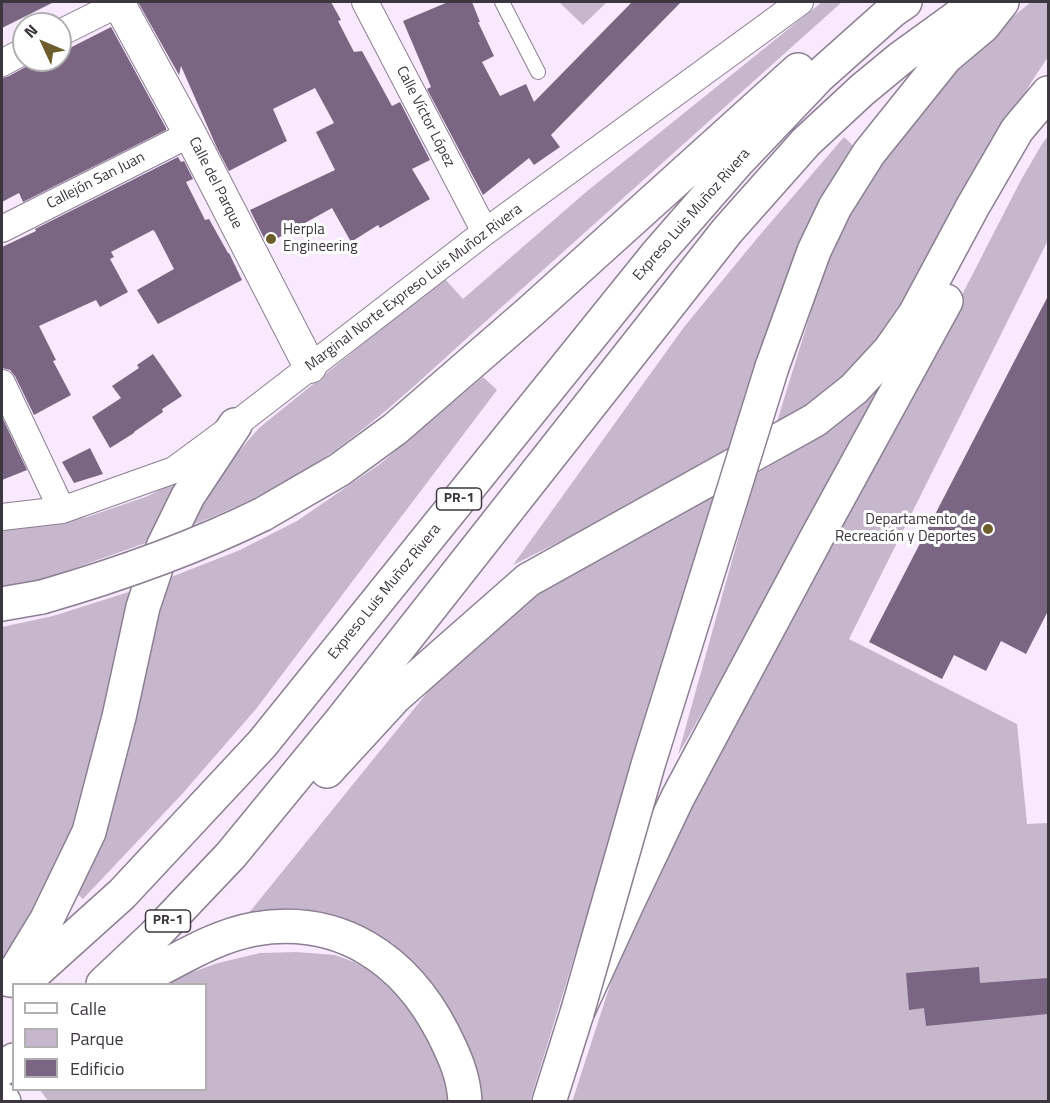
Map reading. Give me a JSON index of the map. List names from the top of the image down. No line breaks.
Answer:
{"streets":{"highway":["Expreso Luis Muñoz Rivera","PR-1"],"street":["Calle Víctor López","Callejón San Juan","Calle del Parque","Marginal Norte Expreso Luis Muñoz Rivera"]},"crossings":[["Calle Víctor López","Marginal Norte Expreso Luis Muñoz Rivera"],["Callejón San Juan","Calle del Parque"],["Calle del Parque","Marginal Norte Expreso Luis Muñoz Rivera"]],"places":["Herpla Engineering","Departamento de Recreación y Deportes"],"legend":["Calle","Parque","Edificio"],"north":"top left"}
